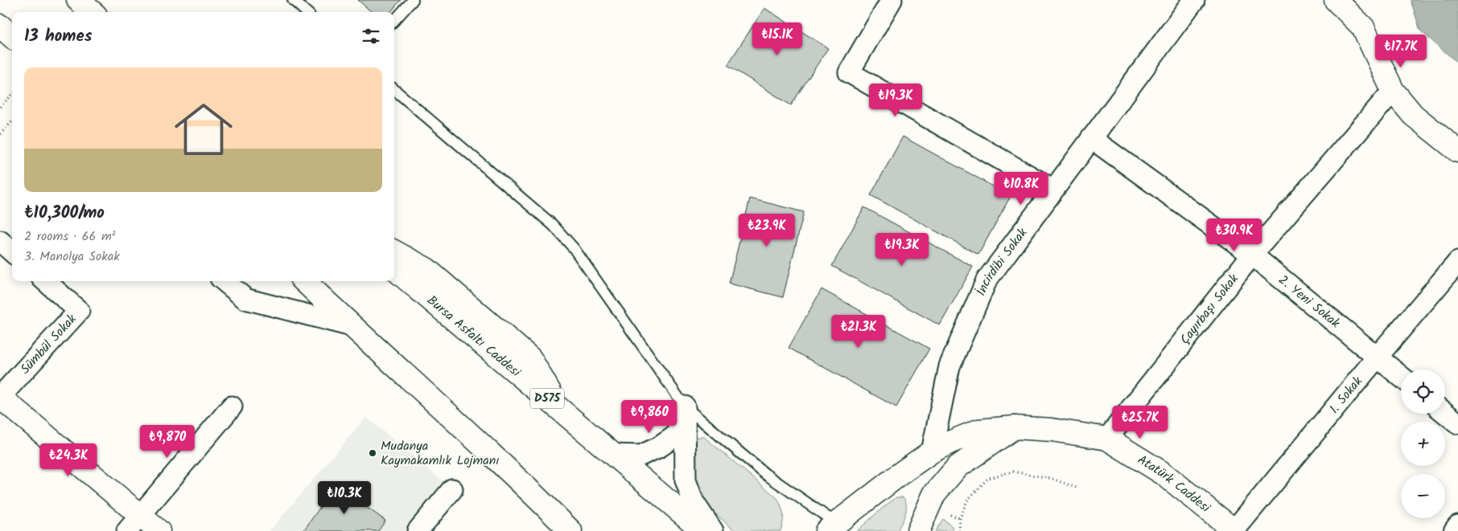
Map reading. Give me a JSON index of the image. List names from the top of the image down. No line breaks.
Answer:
{"streets":{"main road":["Bursa Asfaltı Caddesi","D575","Atatürk Caddesi"],"street":["İncirdibi Sokak","2. Yeni Sokak","Çayırbaşı Sokak","Sümbül Sokak","1. Sokak"]},"crossings":[["İncirdibi Sokak","2. Yeni Sokak"],["İncirdibi Sokak","Atatürk Caddesi"],["2. Yeni Sokak","Çayırbaşı Sokak"],["2. Yeni Sokak","1. Sokak"],["Çayırbaşı Sokak","Atatürk Caddesi"],["1. Sokak","Atatürk Caddesi"]],"places":["Mudanya Kaymakamlık Lojmanı"],"page":{"heading":"13 homes","price":["₺15.1K","₺17.7K","₺19.3K","₺10.8K","₺23.9K","₺30.9K","₺19.3K","₺21.3K","₺9,860","₺25.7K","₺9,870","₺24.3K","₺10.3K"],"list":[{"name":"₺10,300/mo","note":"2 rooms · 66 m² · 3. Manolya Sokak"}],"map_buttons":["+","−"]}}
